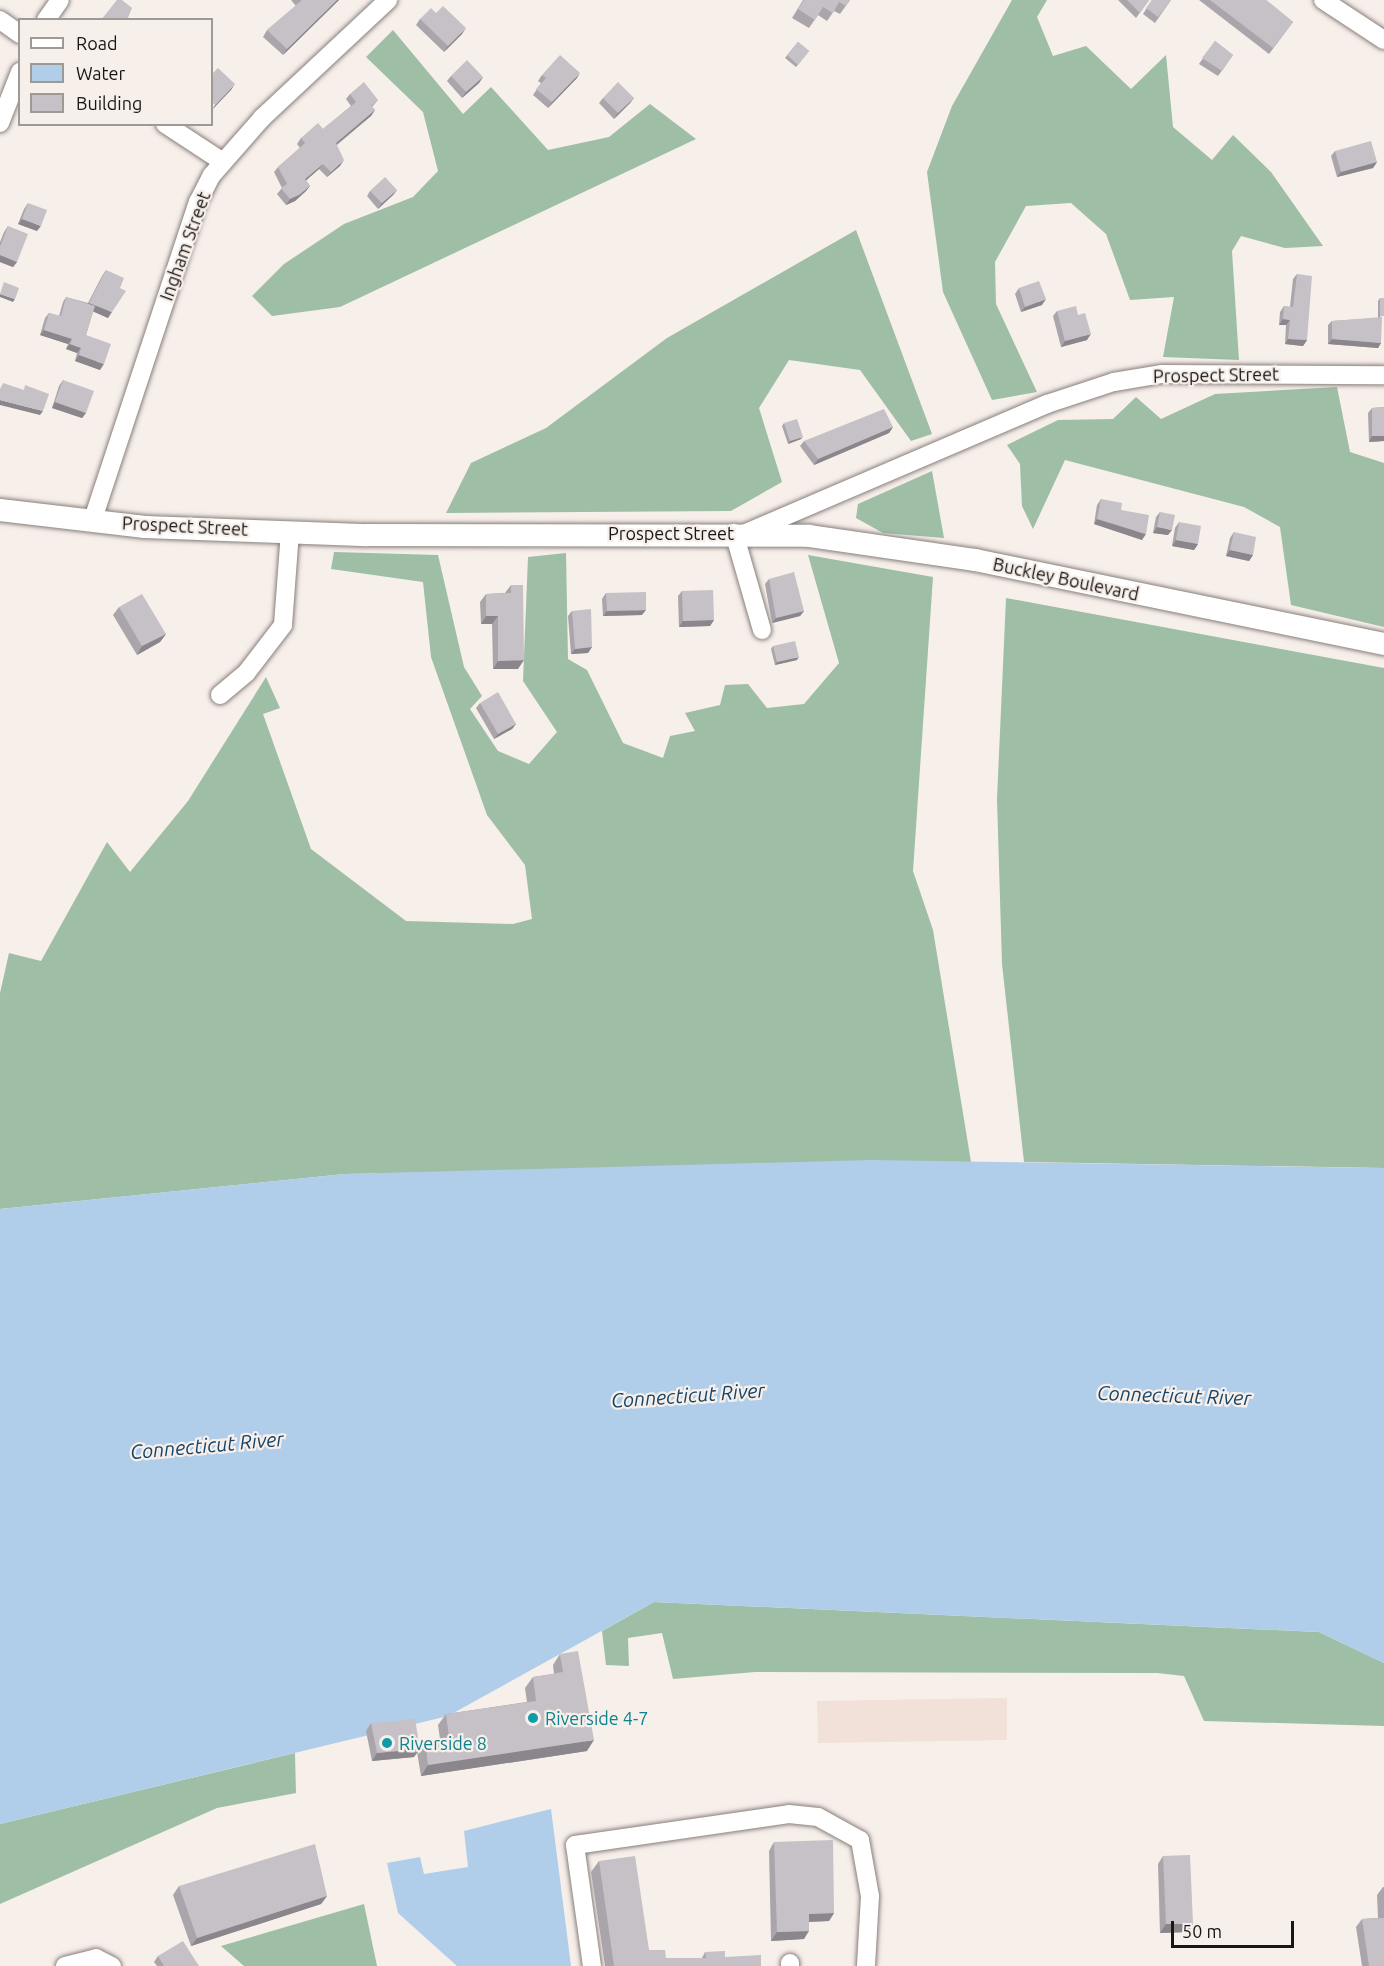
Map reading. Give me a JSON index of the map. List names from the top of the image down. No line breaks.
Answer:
{"streets":{"main road":["Prospect Street","Buckley Boulevard"],"street":["Ingham Street"]},"crossings":[["Ingham Street","Prospect Street"],["Prospect Street","Buckley Boulevard"]],"water":["Connecticut River"],"places":["Riverside 4-7","Riverside 8"],"legend":["Road","Water","Building"],"scale_bar":"50 m"}
